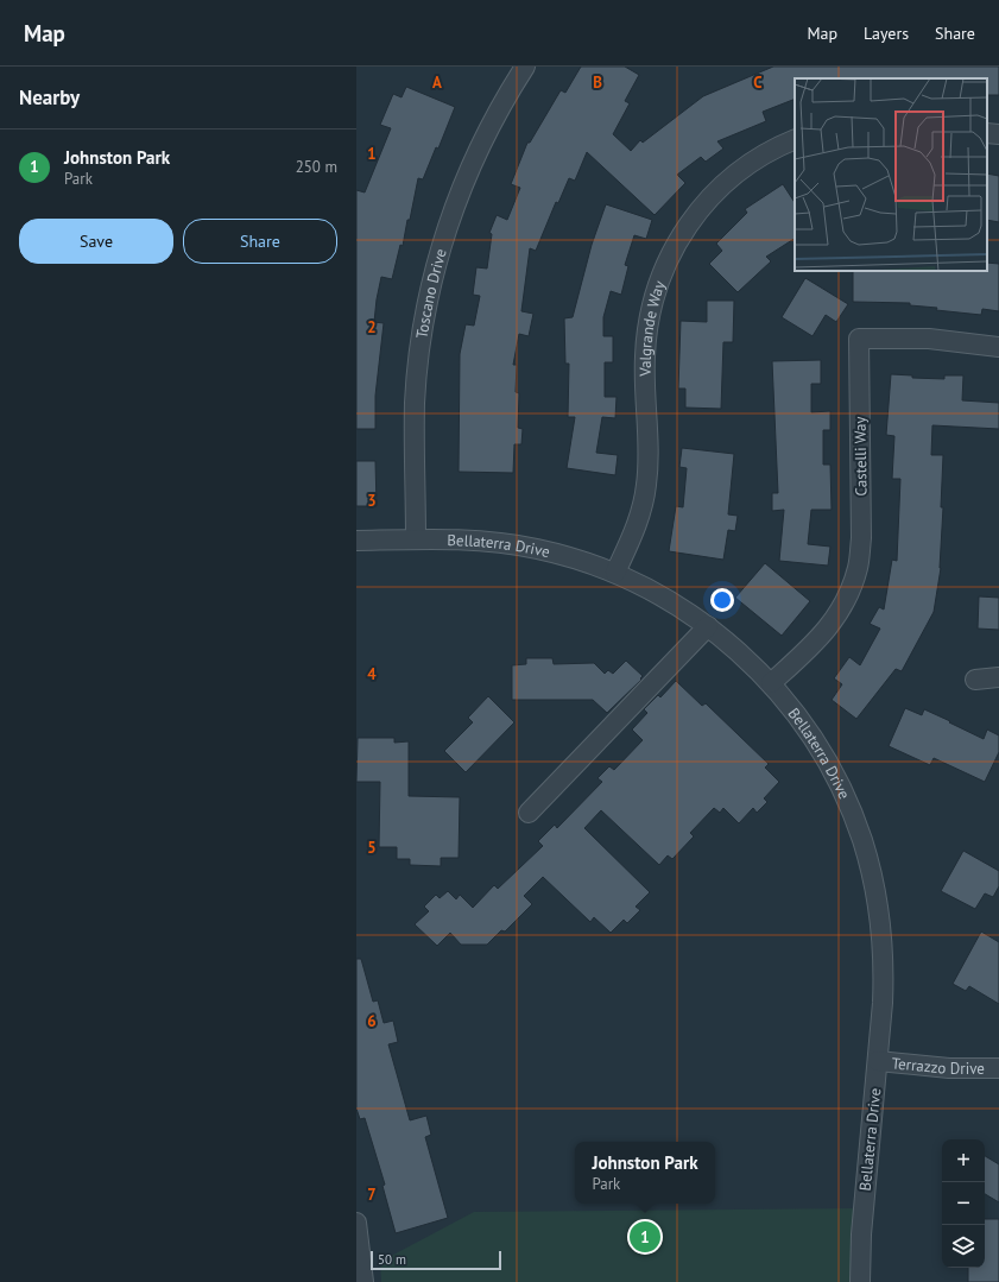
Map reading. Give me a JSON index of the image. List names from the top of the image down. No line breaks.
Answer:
{"streets":{"street":["Toscano Drive","Valgrande Way","Castelli Way","Bellaterra Drive","Terrazzo Drive"]},"crossings":[["Toscano Drive","Bellaterra Drive"],["Valgrande Way","Bellaterra Drive"],["Castelli Way","Bellaterra Drive"],["Bellaterra Drive","Terrazzo Drive"]],"scale_bar":"50 m","page":{"header":"Map","nav":["Map","Layers","Share"],"heading":"Nearby","list":[{"mark":"1","name":"Johnston Park","note":"Park","value":"250 m"}],"buttons":["Save","Share"],"map_buttons":["+","−"],"popup":["Johnston Park","Park"],"pins":"1","scale":"50 m"},"grid":{"columns":["A","B","C"],"rows":["1","2","3","4","5","6","7"]}}
